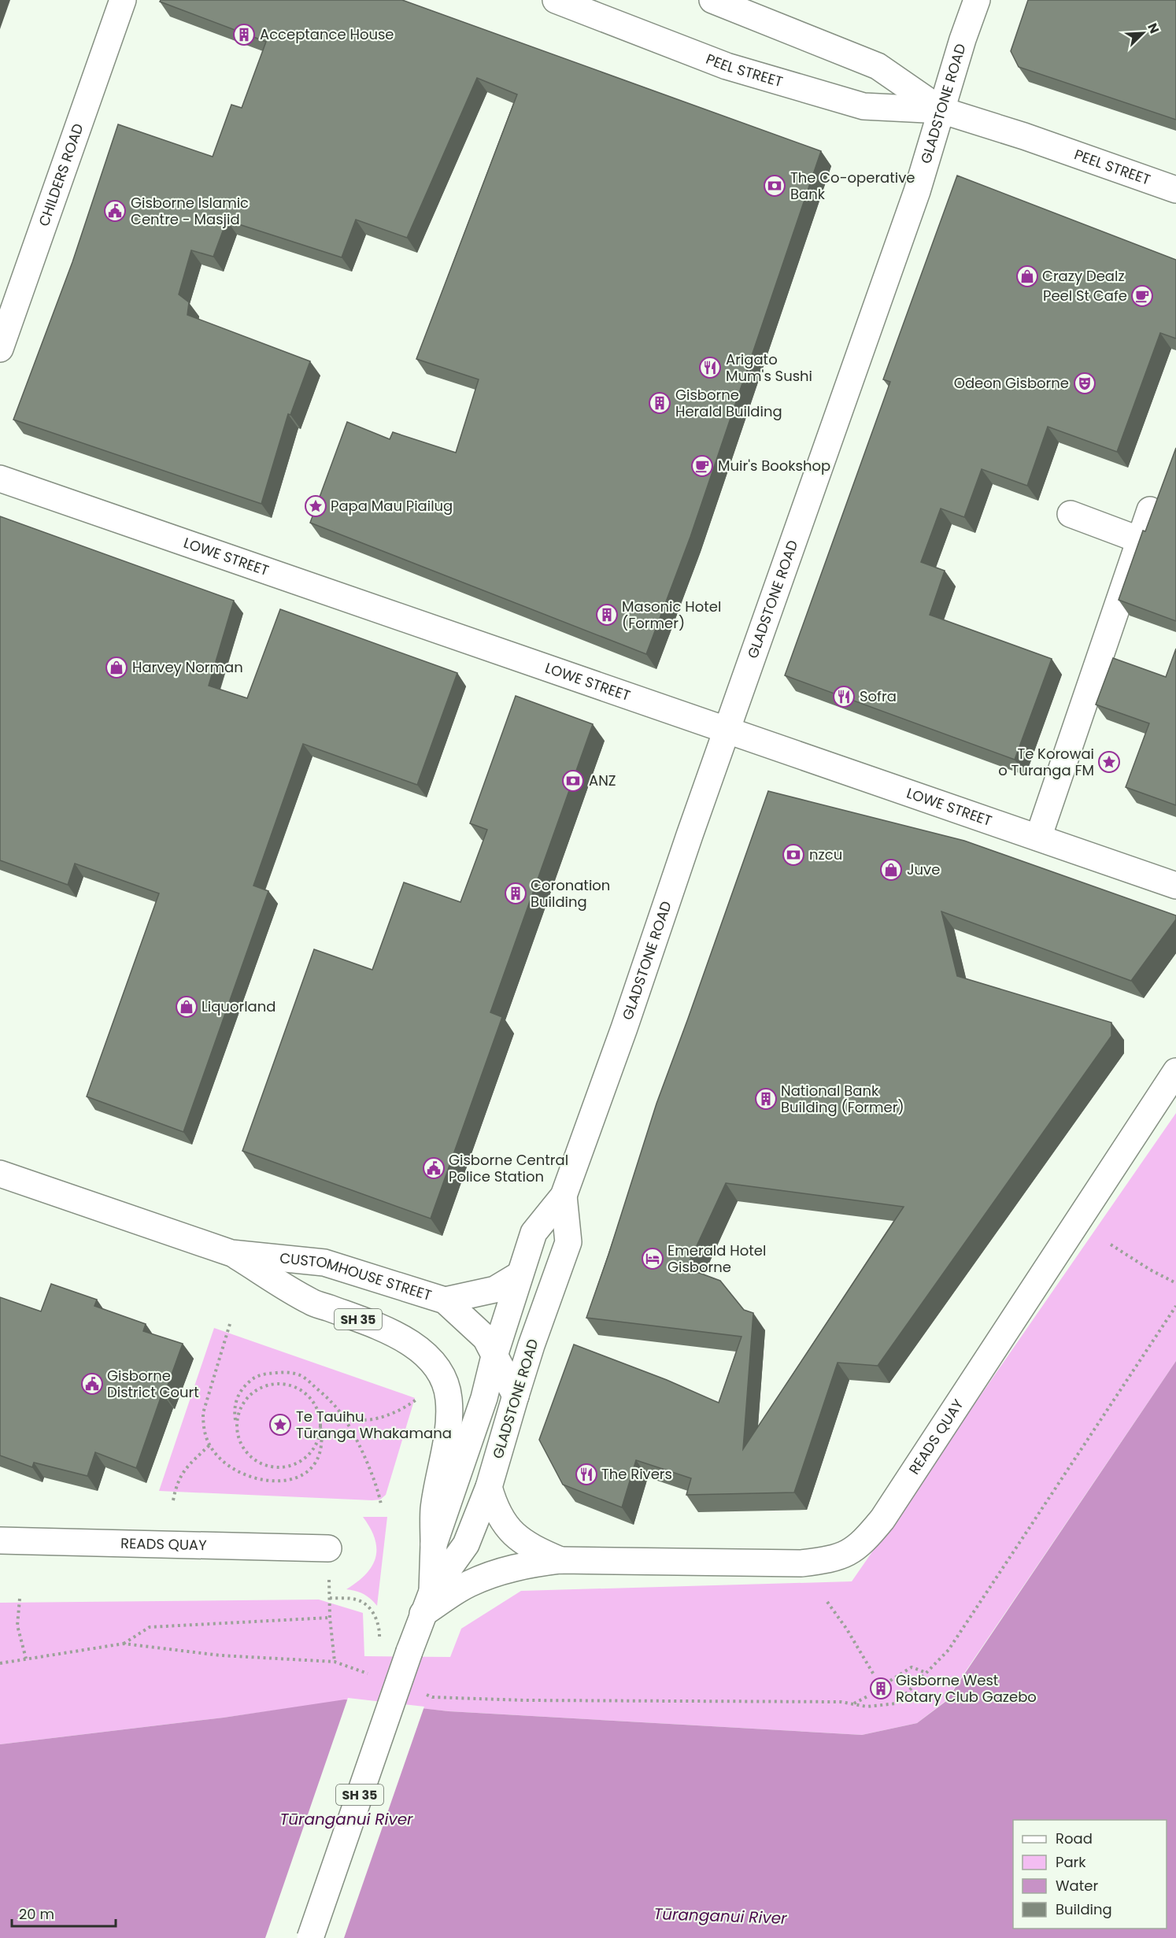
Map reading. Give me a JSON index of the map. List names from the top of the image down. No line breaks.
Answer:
{"streets":{"main road":["PEEL STREET","GLADSTONE ROAD","CHILDERS ROAD","LOWE STREET","CUSTOMHOUSE STREET","SH 35","READS QUAY"]},"crossings":[["PEEL STREET","GLADSTONE ROAD"],["GLADSTONE ROAD","LOWE STREET"],["GLADSTONE ROAD","CUSTOMHOUSE STREET"],["GLADSTONE ROAD","SH 35"],["GLADSTONE ROAD","READS QUAY"],["CUSTOMHOUSE STREET","SH 35"],["SH 35","READS QUAY"]],"water":["Tūranganui River"],"places":{"building":["Acceptance House","Gisborne Herald Building","Masonic Hotel (Former)","Coronation Building","National Bank Building (Former)","Gisborne West Rotary Club Gazebo"],"bank":["The Co-operative Bank","ANZ","nzcu"],"public building":["Gisborne Islamic Centre - Masjid","Gisborne Central Police Station","Gisborne District Court"],"shop":["Crazy Dealz","Harvey Norman","Juve","Liquorland"],"cafe":["Peel St Cafe","Muir's Bookshop"],"restaurant":["Arigato Mum's Sushi","Sofra","The Rivers"],"theatre":["Odeon Gisborne"],"place":["Papa Mau Piailug","Te Korowai o Turanga FM","Te Tauihu Tūranga Whakamana"],"hotel":["Emerald Hotel Gisborne"]},"legend":["Road","Park","Water","Building"],"scale_bar":"20 m","north":"top right"}
